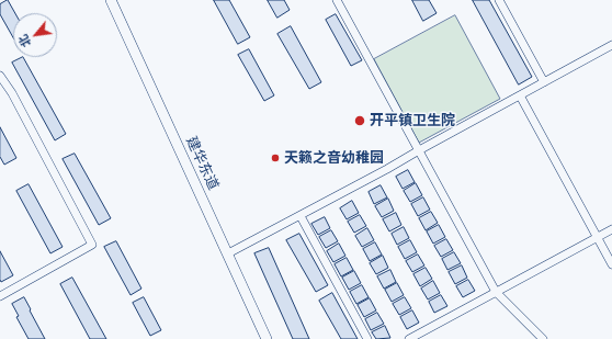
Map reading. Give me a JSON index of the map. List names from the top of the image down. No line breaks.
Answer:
{"streets":{"main road":["建华东道"]},"places":["开平镇卫生院","天籁之音幼稚园"],"north":"bottom left"}
